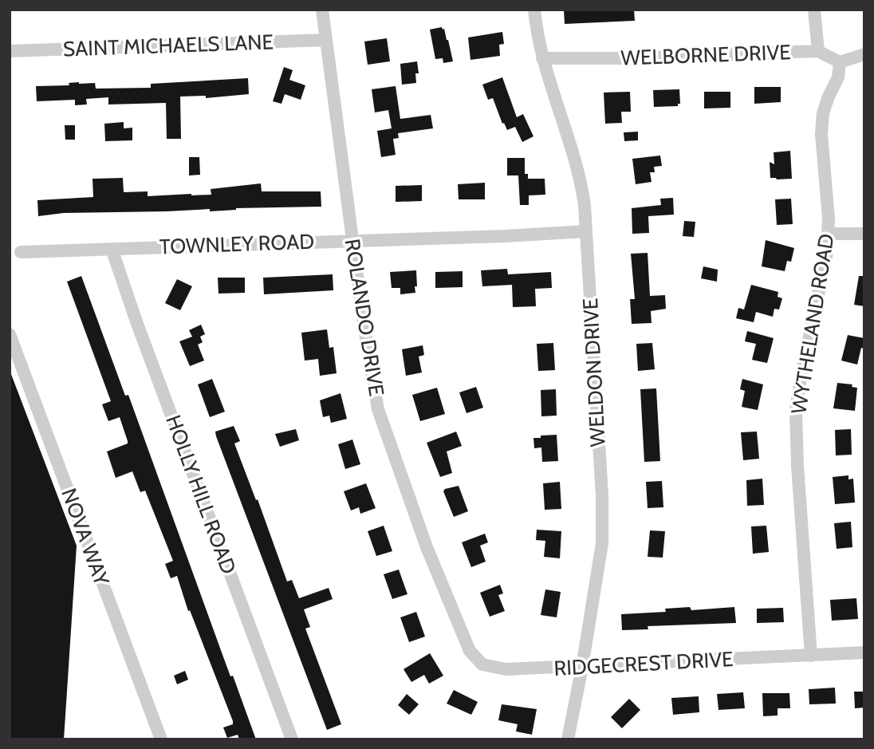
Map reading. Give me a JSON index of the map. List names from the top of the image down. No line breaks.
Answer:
{"streets":{"street":["SAINT MICHAELS LANE","WELBORNE DRIVE","TOWNLEY ROAD","ROLANDO DRIVE","WYTHELAND ROAD","WELDON DRIVE","HOLLY HILL ROAD","NOVA WAY","RIDGECREST DRIVE"]},"crossings":[["SAINT MICHAELS LANE","ROLANDO DRIVE"],["WELBORNE DRIVE","WYTHELAND ROAD"],["WELBORNE DRIVE","WELDON DRIVE"],["TOWNLEY ROAD","ROLANDO DRIVE"],["TOWNLEY ROAD","WELDON DRIVE"],["TOWNLEY ROAD","HOLLY HILL ROAD"],["ROLANDO DRIVE","RIDGECREST DRIVE"],["WYTHELAND ROAD","RIDGECREST DRIVE"],["WELDON DRIVE","RIDGECREST DRIVE"]]}
